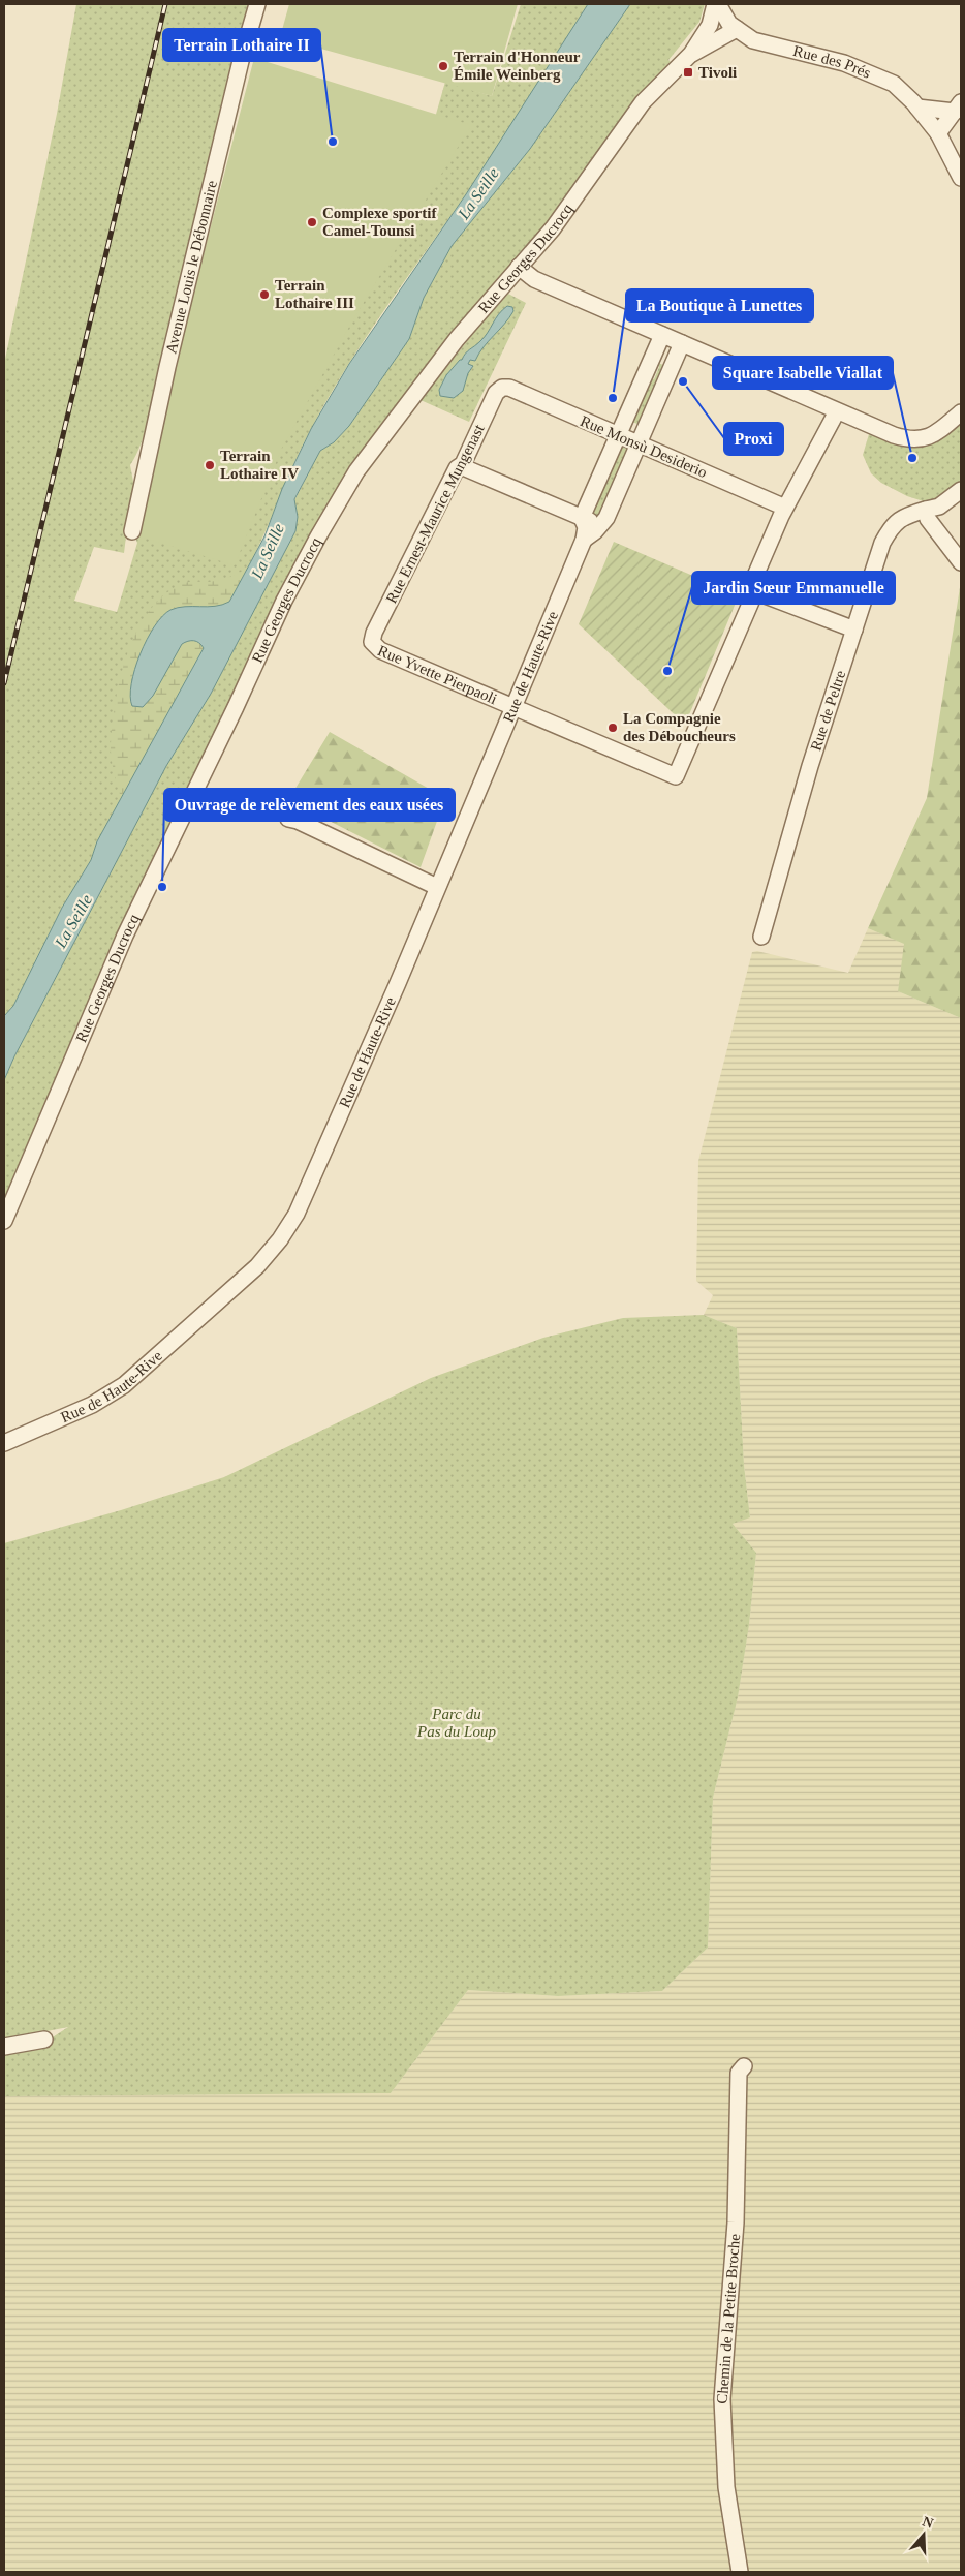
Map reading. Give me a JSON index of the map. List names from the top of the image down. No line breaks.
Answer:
{"streets":{"street":["Rue des Prés","Rue Georges Ducrocq","Avenue Louis le Débonnaire","Rue Monsù Desiderio","Rue Ernest-Maurice Mungenast","Rue de Haute-Rive","Rue Yvette Pierpaoli","Rue de Peltre","Chemin de la Petite Broche"]},"crossings":[["Rue des Prés","Rue Georges Ducrocq"],["Rue Monsù Desiderio","Rue Ernest-Maurice Mungenast"],["Rue Monsù Desiderio","Rue de Haute-Rive"],["Rue Ernest-Maurice Mungenast","Rue Yvette Pierpaoli"],["Rue de Haute-Rive","Rue Yvette Pierpaoli"]],"water":["La Seille"],"parks":["Parc du Pas du Loup"],"places":{"other":["Terrain d'Honneur Émile Weinberg","Terrain Lothaire II","Complexe sportif Camel-Tounsi","Terrain Lothaire III","Proxi","La Boutique à Lunettes","Square Isabelle Viallat","Terrain Lothaire IV","Jardin Sœur Emmanuelle","La Compagnie des Déboucheurs","Ouvrage de relèvement des eaux usées"],"transit":["Tivoli"]},"north":"top"}
